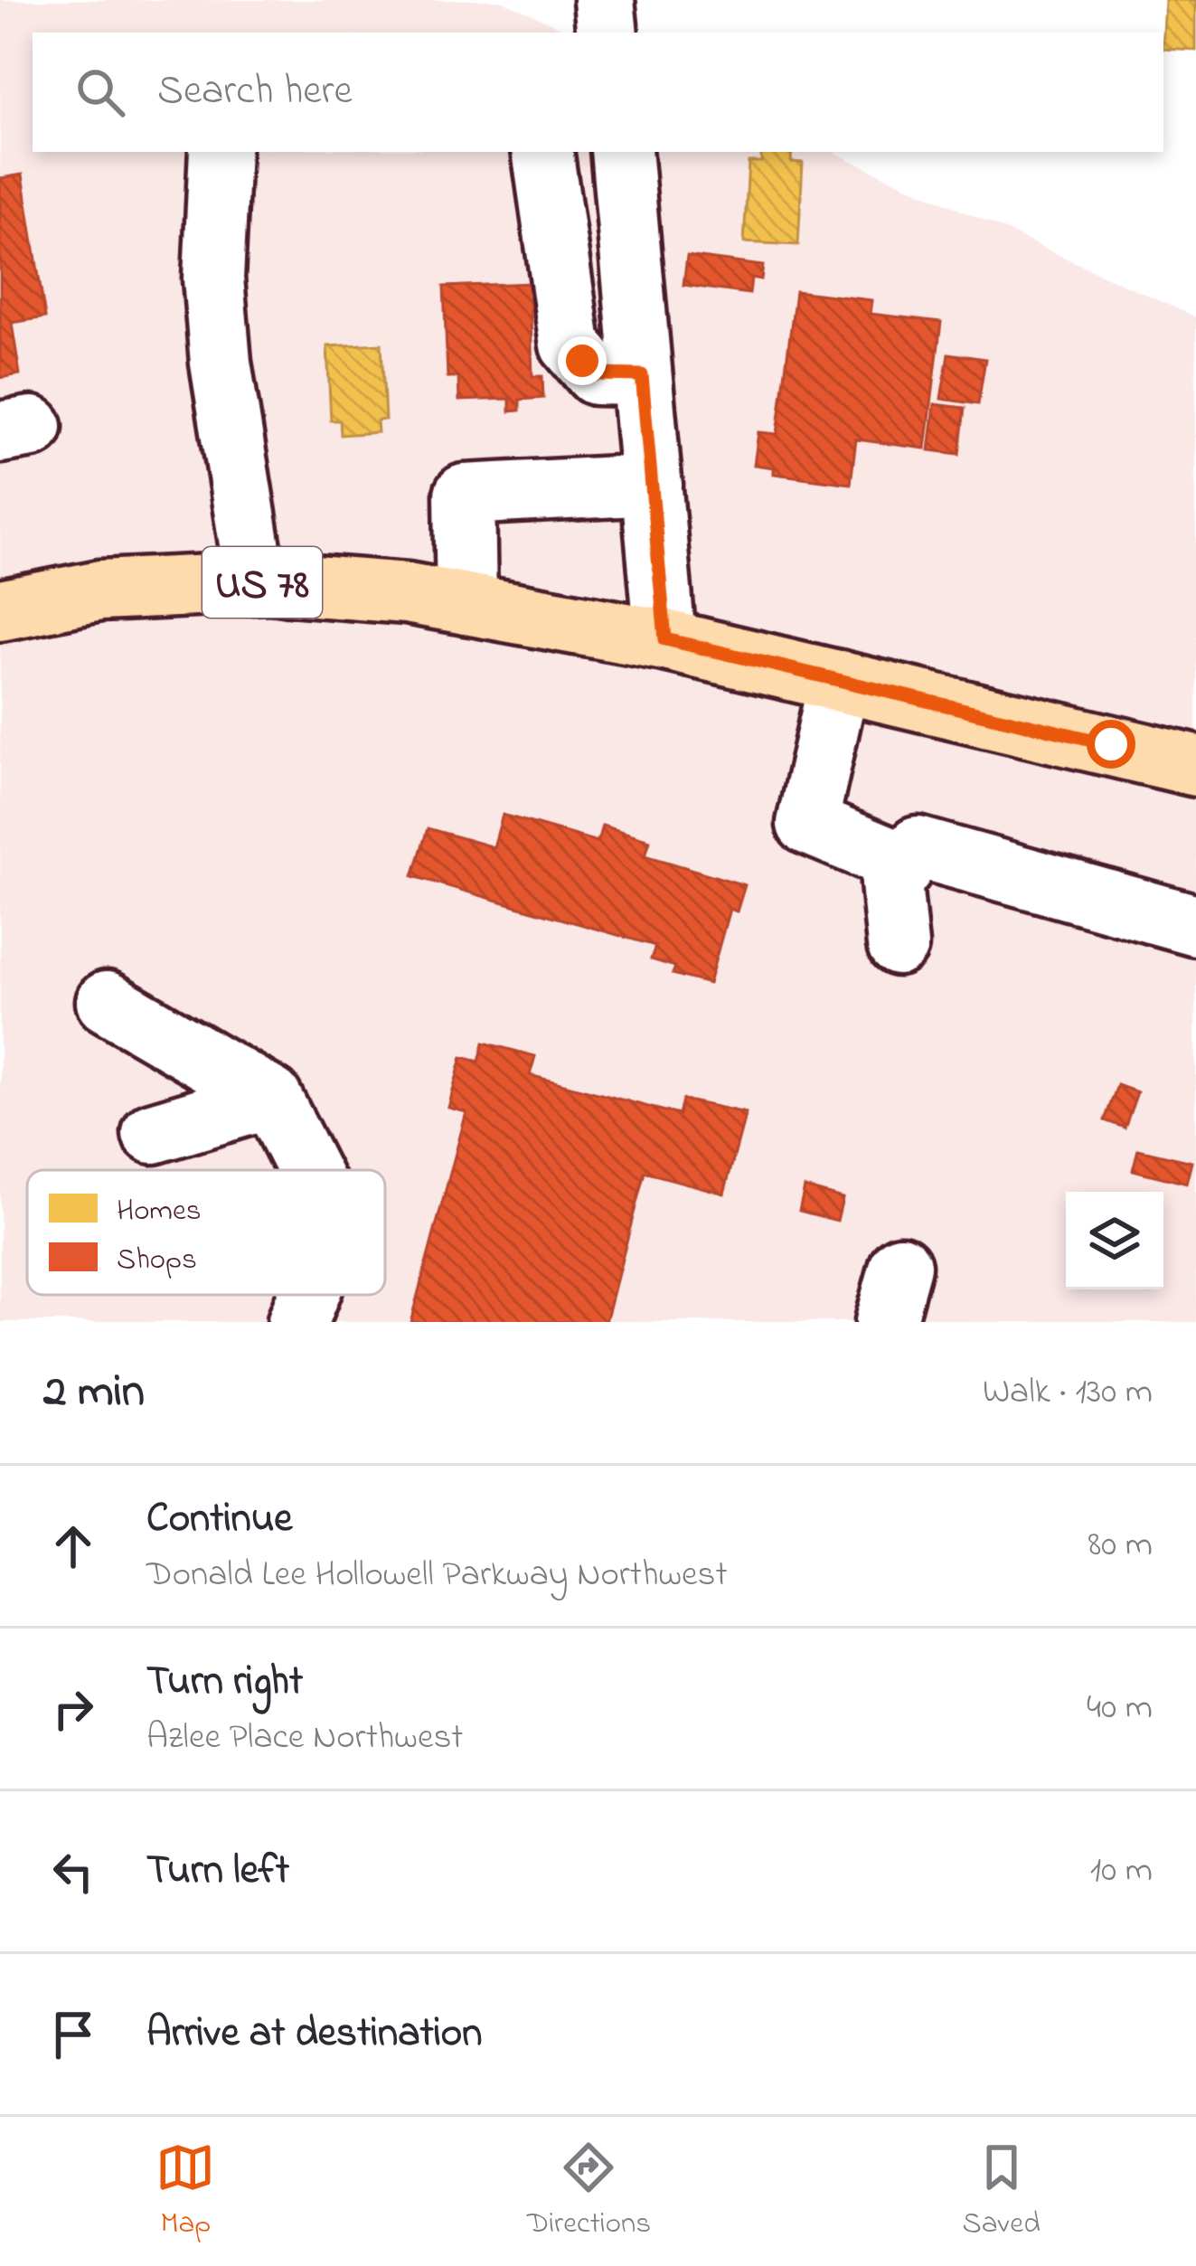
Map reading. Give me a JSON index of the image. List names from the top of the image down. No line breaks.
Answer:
{"streets":{"main road":["US 78"]},"legend":["Homes","Shops"],"page":{"search":"Search here","heading":["2 min","Walk · 130 m"],"list":[["Continue","Donald Lee Hollowell Parkway Northwest","80 m"],["Turn right","Azlee Place Northwest","40 m"],["Turn left","10 m"],"Arrive at destination"],"nav":["Map","Directions","Saved"]}}
